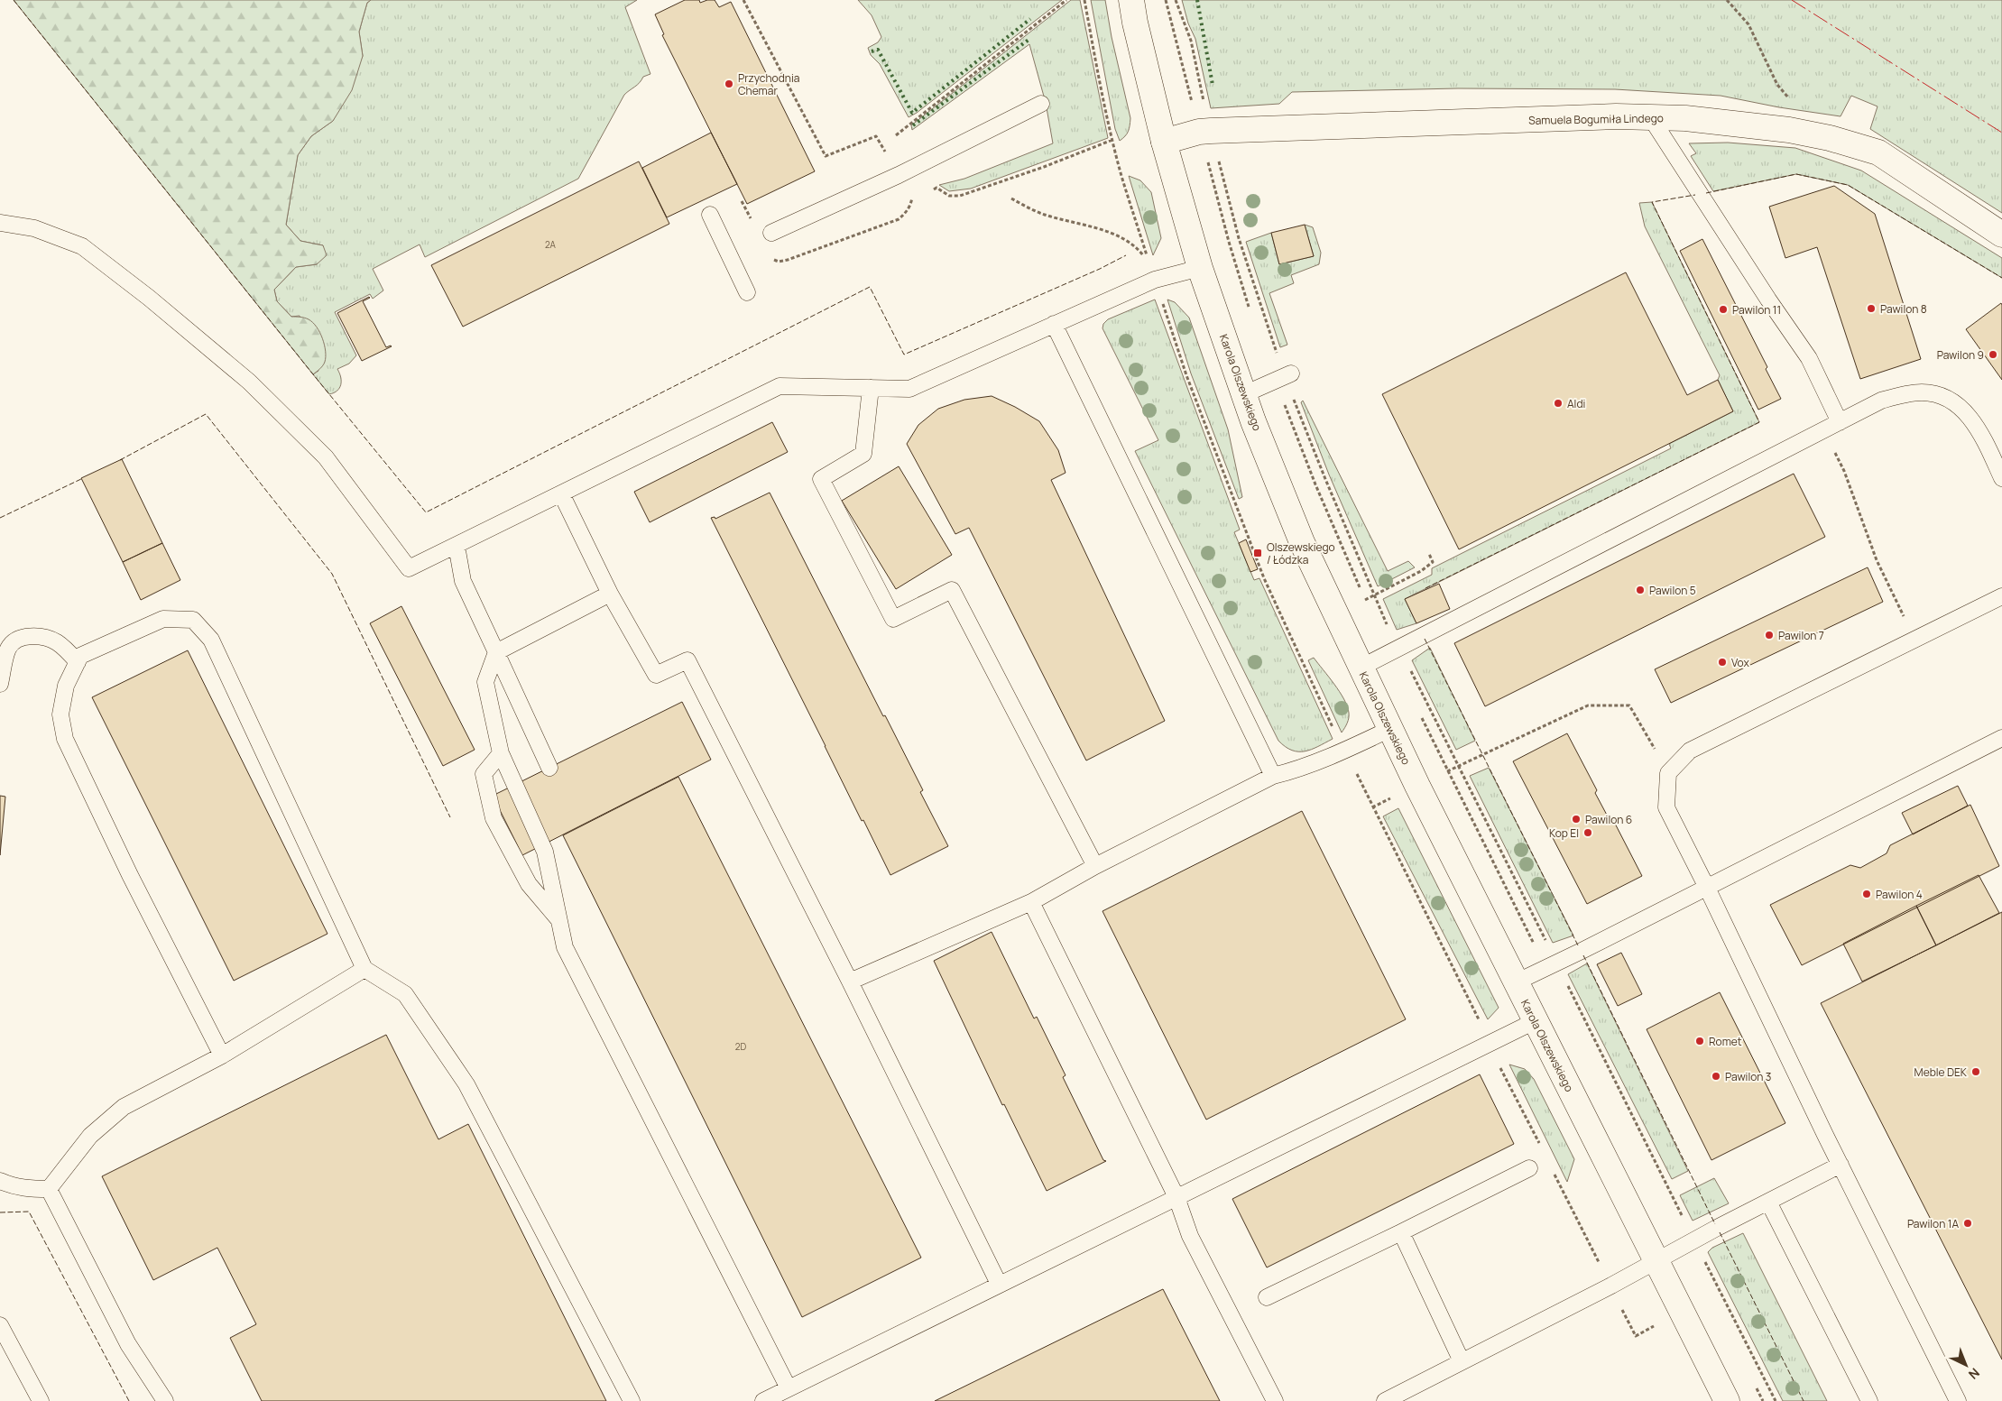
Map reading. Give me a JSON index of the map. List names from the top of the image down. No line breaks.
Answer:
{"streets":{"street":["Samuela Bogumiła Lindego","Karola Olszewskiego"]},"crossings":[["Samuela Bogumiła Lindego","Karola Olszewskiego"]],"places":{"other":["Przychodnia Chemar","Pawilon 8","Pawilon 11","Pawilon 9","Aldi","Pawilon 5","Pawilon 7","Vox","Pawilon 6","Kop El","Pawilon 4","Romet","Meble DEK","Pawilon 3","Pawilon 1A"],"transit":["Olszewskiego / Łódzka"]},"house_numbers":["2A","2D"],"north":"bottom right"}
